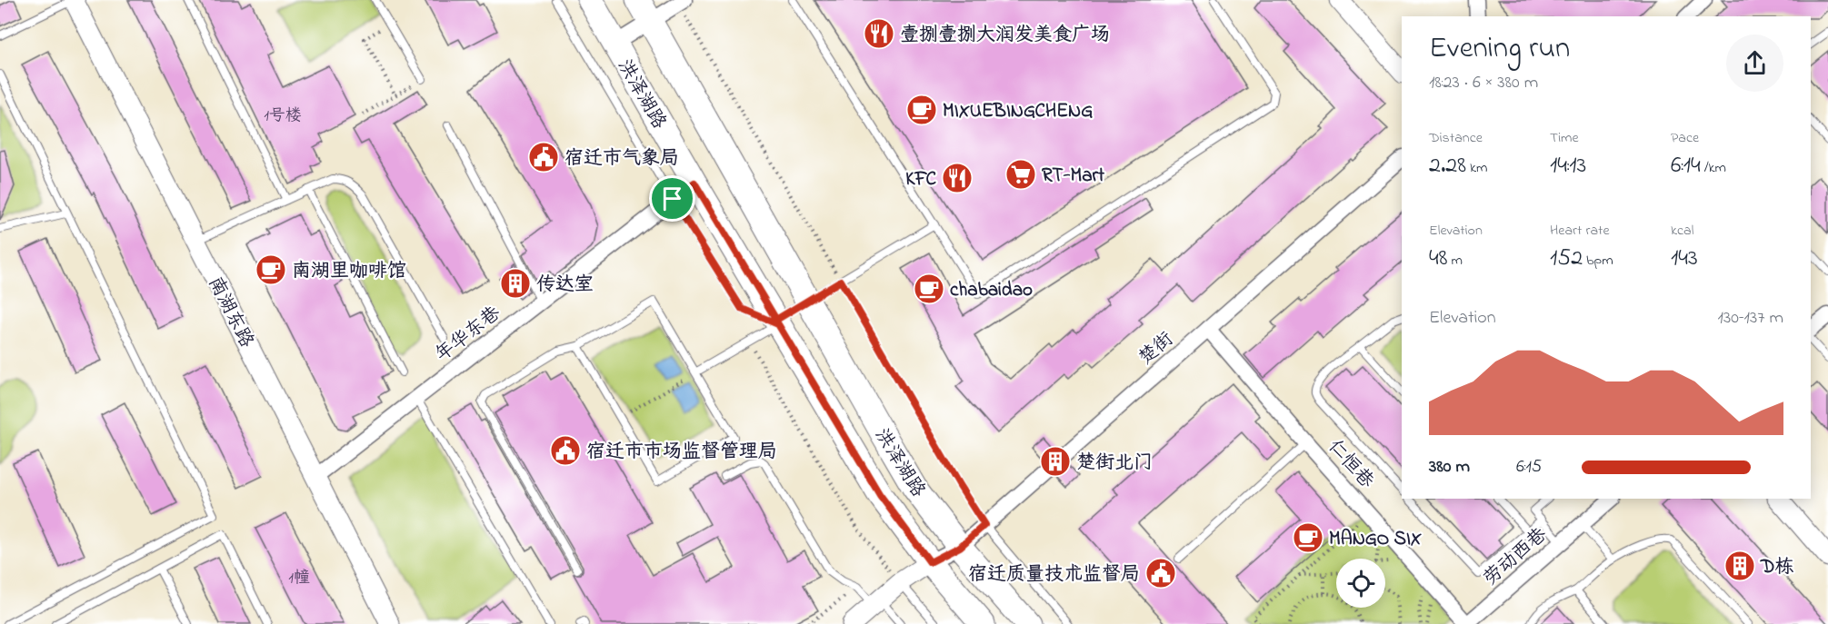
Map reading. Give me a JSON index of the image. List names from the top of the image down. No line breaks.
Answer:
{"streets":{"main road":["洪泽湖路"],"street":["南湖东路","年华东巷","楚街","仁恒巷","劳动西巷"]},"crossings":[["洪泽湖路","年华东巷"],["洪泽湖路","楚街"],["南湖东路","年华东巷"],["楚街","仁恒巷"],["仁恒巷","劳动西巷"]],"places":{"restaurant":["壹捌壹捌大润发美食广场","KFC"],"cafe":["MIXUEBINGCHENG","南湖里咖啡馆","chabaidao","MANGO SIX"],"public building":["宿迁市气象局","宿迁市市场监督管理局","宿迁质量技术监督局"],"supermarket":["RT-Mart"],"building":["传达室","楚街北门","D栋"]},"house_numbers":["1号楼","1幢"],"page":{"heading":["Evening run","18:23 · 6 × 380 m"],"stats":[["Distance","2.28 km"],["Time","14:13"],["Pace","6:14 /km"],["Elevation","48 m"],["Heart rate","152 bpm"],["kcal","143"]],"chart":["Elevation","130–137 m"],"list":[{"name":"380 m","note":"6:15"}]}}
